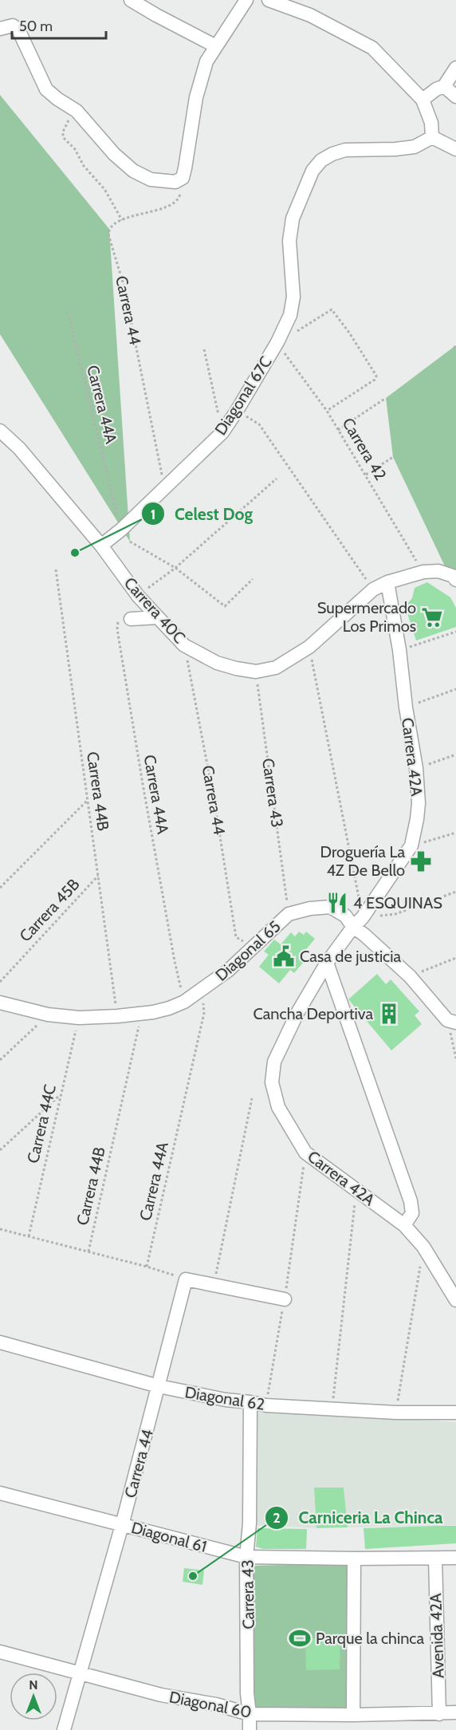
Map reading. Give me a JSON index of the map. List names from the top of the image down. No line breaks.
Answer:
{"streets":{"street":["Carrera 44","Diagonal 67C","Carrera 40C","Carrera 42A","Carrera 43","Diagonal 65","Diagonal 62","Diagonal 61","Avenida 42A","Diagonal 60"],"path":["Carrera 44A","Carrera 42","Carrera 44B","Carrera 45B","Carrera 44C"]},"crossings":[["Carrera 44","Diagonal 67C"],["Carrera 44","Carrera 40C"],["Carrera 44","Diagonal 65"],["Carrera 44","Diagonal 62"],["Carrera 44","Diagonal 61"],["Carrera 44","Diagonal 60"],["Diagonal 67C","Carrera 44A"],["Diagonal 67C","Carrera 42"],["Diagonal 67C","Carrera 40C"],["Carrera 44A","Diagonal 65"],["Carrera 42","Carrera 40C"],["Carrera 40C","Carrera 42A"],["Carrera 40C","Carrera 43"],["Carrera 42A","Diagonal 65"],["Carrera 44B","Carrera 45B"],["Carrera 44B","Diagonal 65"],["Carrera 43","Diagonal 65"],["Carrera 43","Diagonal 62"],["Carrera 43","Diagonal 61"],["Carrera 43","Diagonal 60"],["Diagonal 65","Carrera 44C"],["Diagonal 61","Avenida 42A"],["Avenida 42A","Diagonal 60"]],"places":{"other":["Celest Dog","Carniceria La Chinca"],"supermarket":["Supermercado Los Primos"],"pharmacy":["Droguería La 4Z De Bello"],"restaurant":["4 ESQUINAS"],"public building":["Casa de justicia"],"building":["Cancha Deportiva"],"sports":["Parque la chinca"]},"scale_bar":"50 m","north":"top"}
